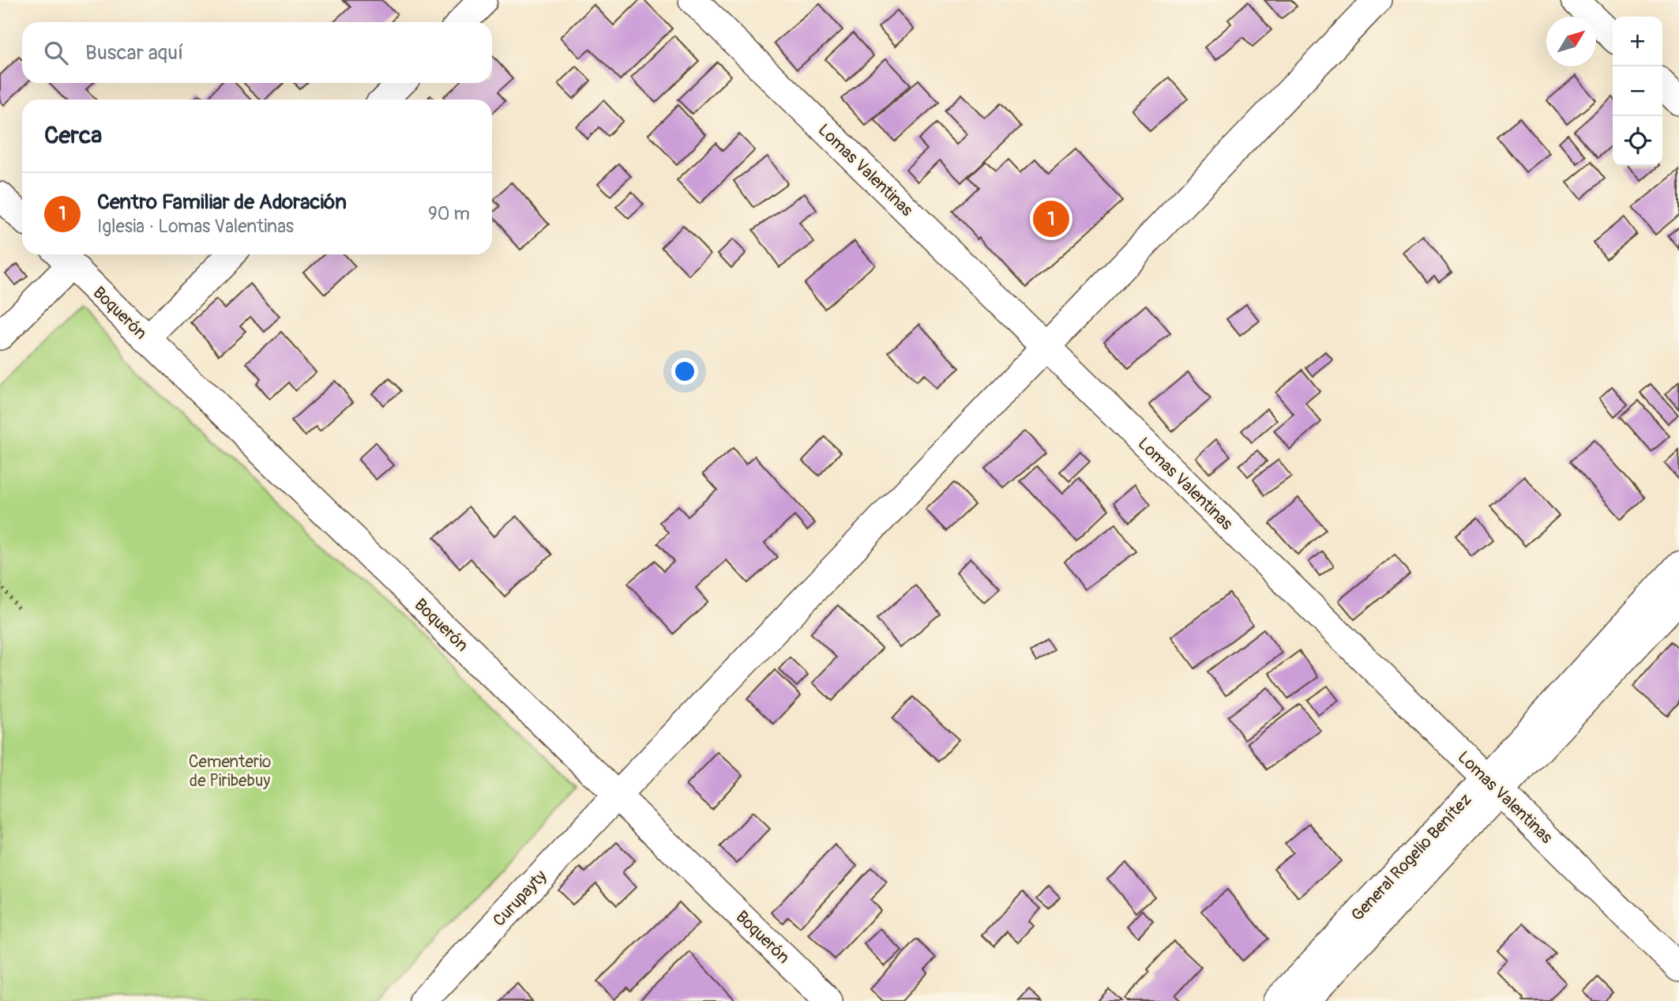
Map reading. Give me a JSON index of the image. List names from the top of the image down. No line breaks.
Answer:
{"streets":{"street":["Lomas Valentinas","Boquerón","General Rogelio Benítez","Curupayty"]},"crossings":[["Lomas Valentinas","General Rogelio Benítez"],["Lomas Valentinas","Curupayty"],["Boquerón","Curupayty"]],"parks":["Cementerio de Piribebuy"],"north":"top right","page":{"map_buttons":["+","−"],"search":"Buscar aquí","heading":"Cerca","list":[{"mark":"1","name":"Centro Familiar de Adoración","note":"Iglesia · Lomas Valentinas","value":"90 m"}],"pins":"1"}}
